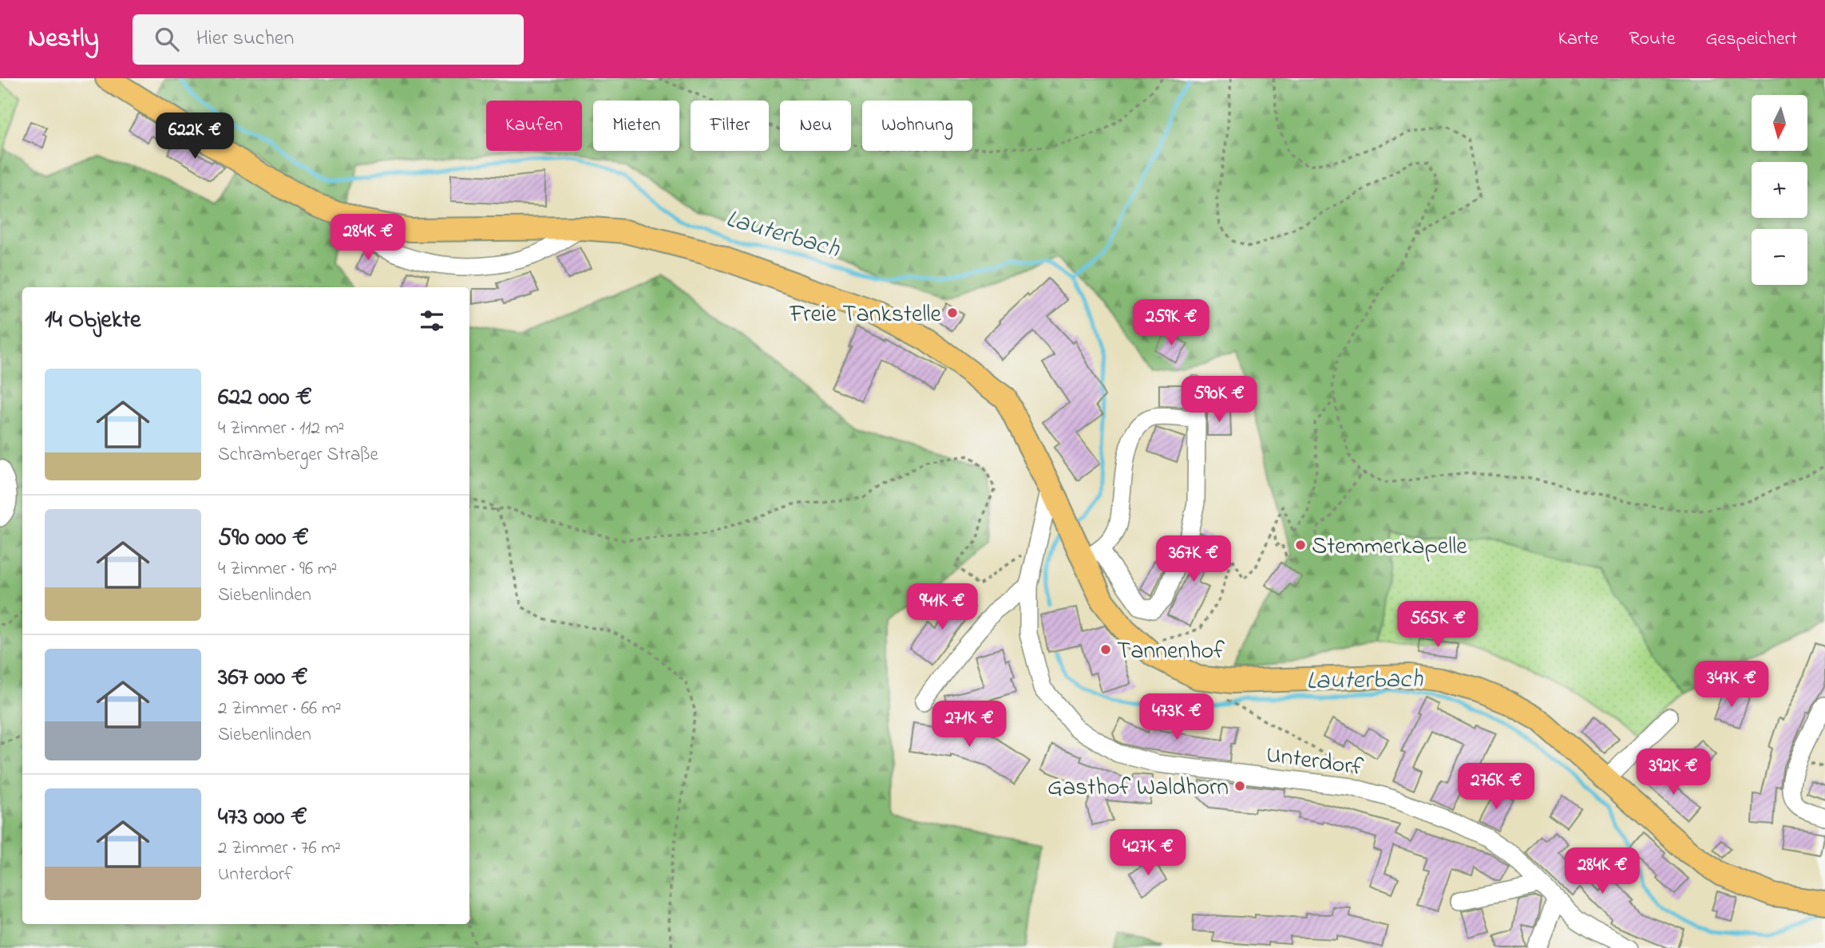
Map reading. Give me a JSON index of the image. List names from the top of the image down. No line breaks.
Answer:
{"streets":{"street":["Unterdorf"]},"water":["Lauterbach"],"places":["Freie Tankstelle","Stemmerkapelle","Tannenhof","Gasthof Waldhorn"],"north":"bottom","page":{"header":"Nestly","search":"Hier suchen","nav":["Karte","Route","Gespeichert"],"map_buttons":["+","−"],"chip":["Kaufen","Mieten","Filter","Neu","Wohnung"],"price":["622K €","284K €","259K €","590K €","367K €","941K €","565K €","347K €","473K €","271K €","392K €","276K €","427K €","284K €"],"heading":"14 Objekte","list":[{"name":"622 000 €","note":"4 Zimmer · 112 m² · Schramberger Straße"},{"name":"590 000 €","note":"4 Zimmer · 96 m² · Siebenlinden"},{"name":"367 000 €","note":"2 Zimmer · 66 m² · Siebenlinden"},{"name":"473 000 €","note":"2 Zimmer · 76 m² · Unterdorf"}]}}
